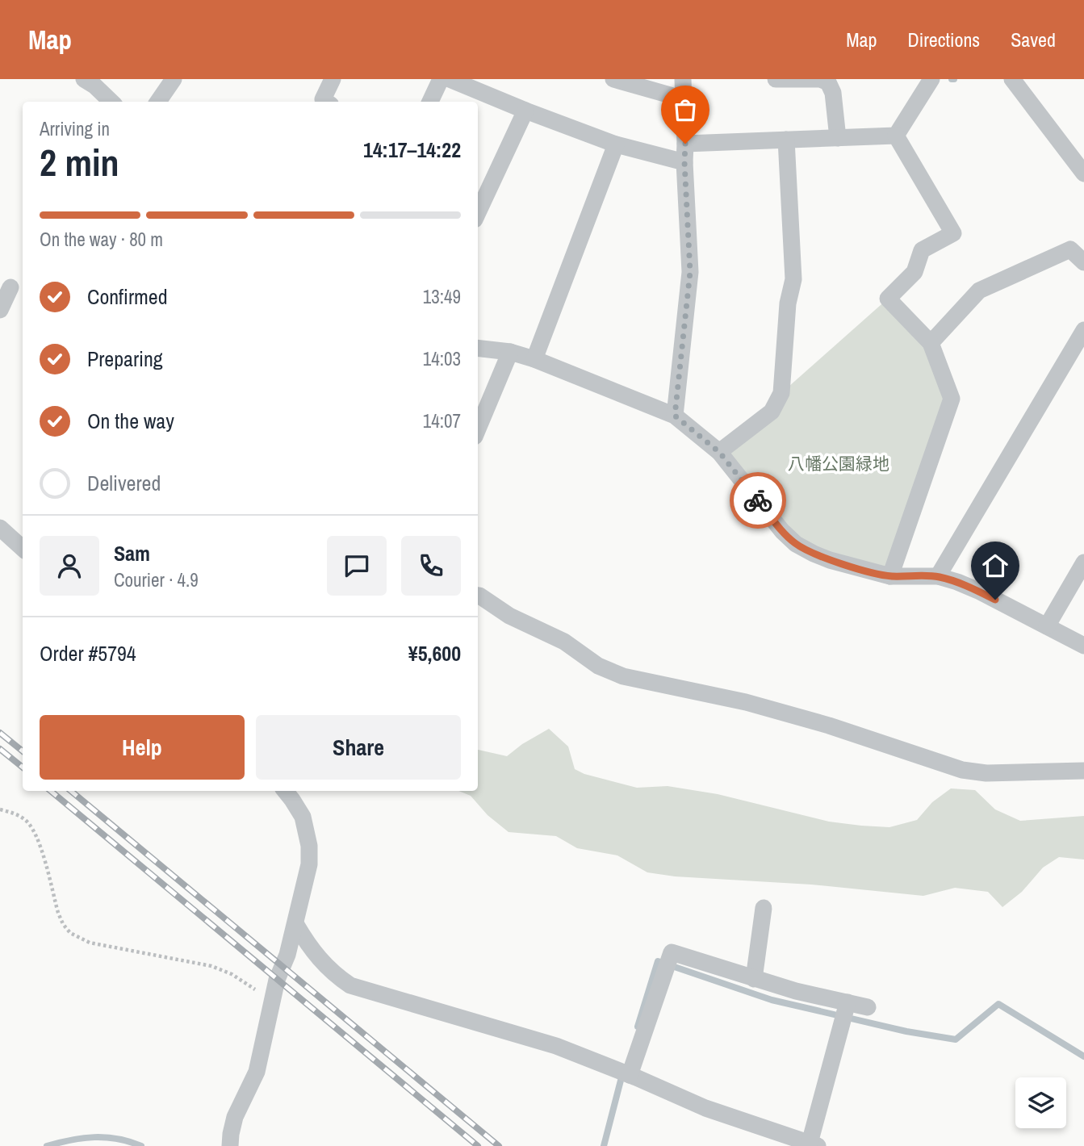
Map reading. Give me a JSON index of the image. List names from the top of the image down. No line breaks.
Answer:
{"parks":["八幡公園緑地"],"page":{"header":"Map","nav":["Map","Directions","Saved"],"heading":["2 min","Arriving in","14:17–14:22"],"panel":["Sam","Courier · 4.9","Order #5794","¥5,600"],"bar":"On the way · 80 m","list":[["Confirmed","13:49"],["Preparing","14:03"],["On the way","14:07"],"Delivered"],"buttons":["Help","Share"]}}
